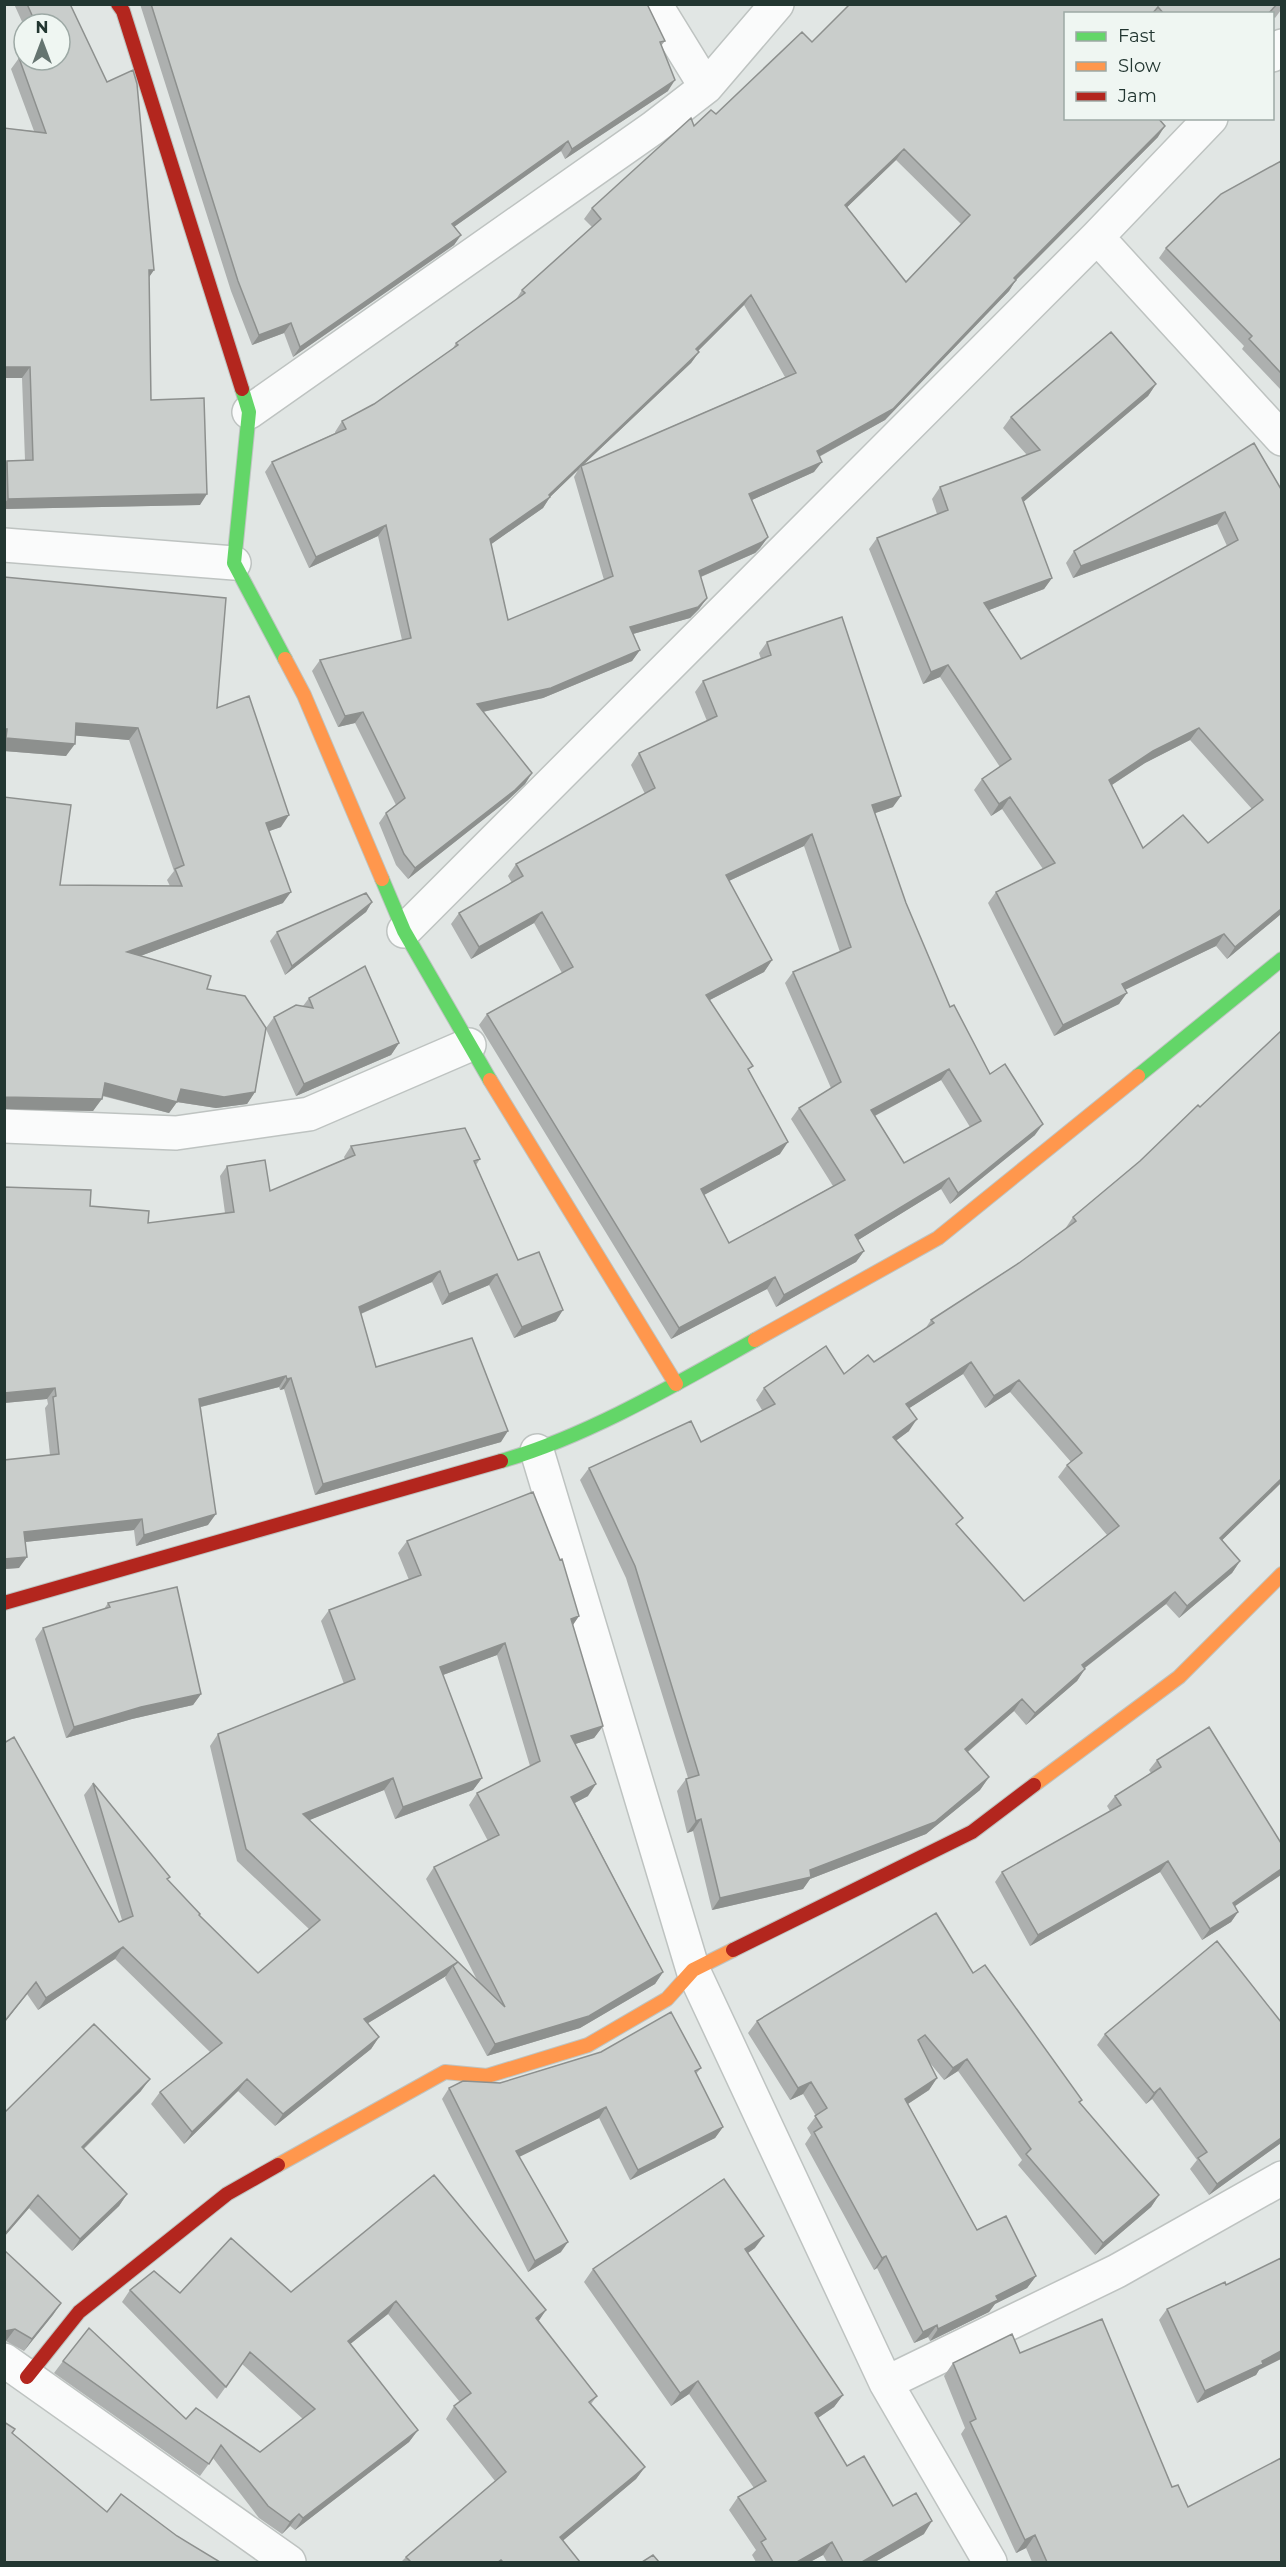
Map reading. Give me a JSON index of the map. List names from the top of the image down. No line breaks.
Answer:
{"legend":["Fast","Slow","Jam"],"north":"top"}
